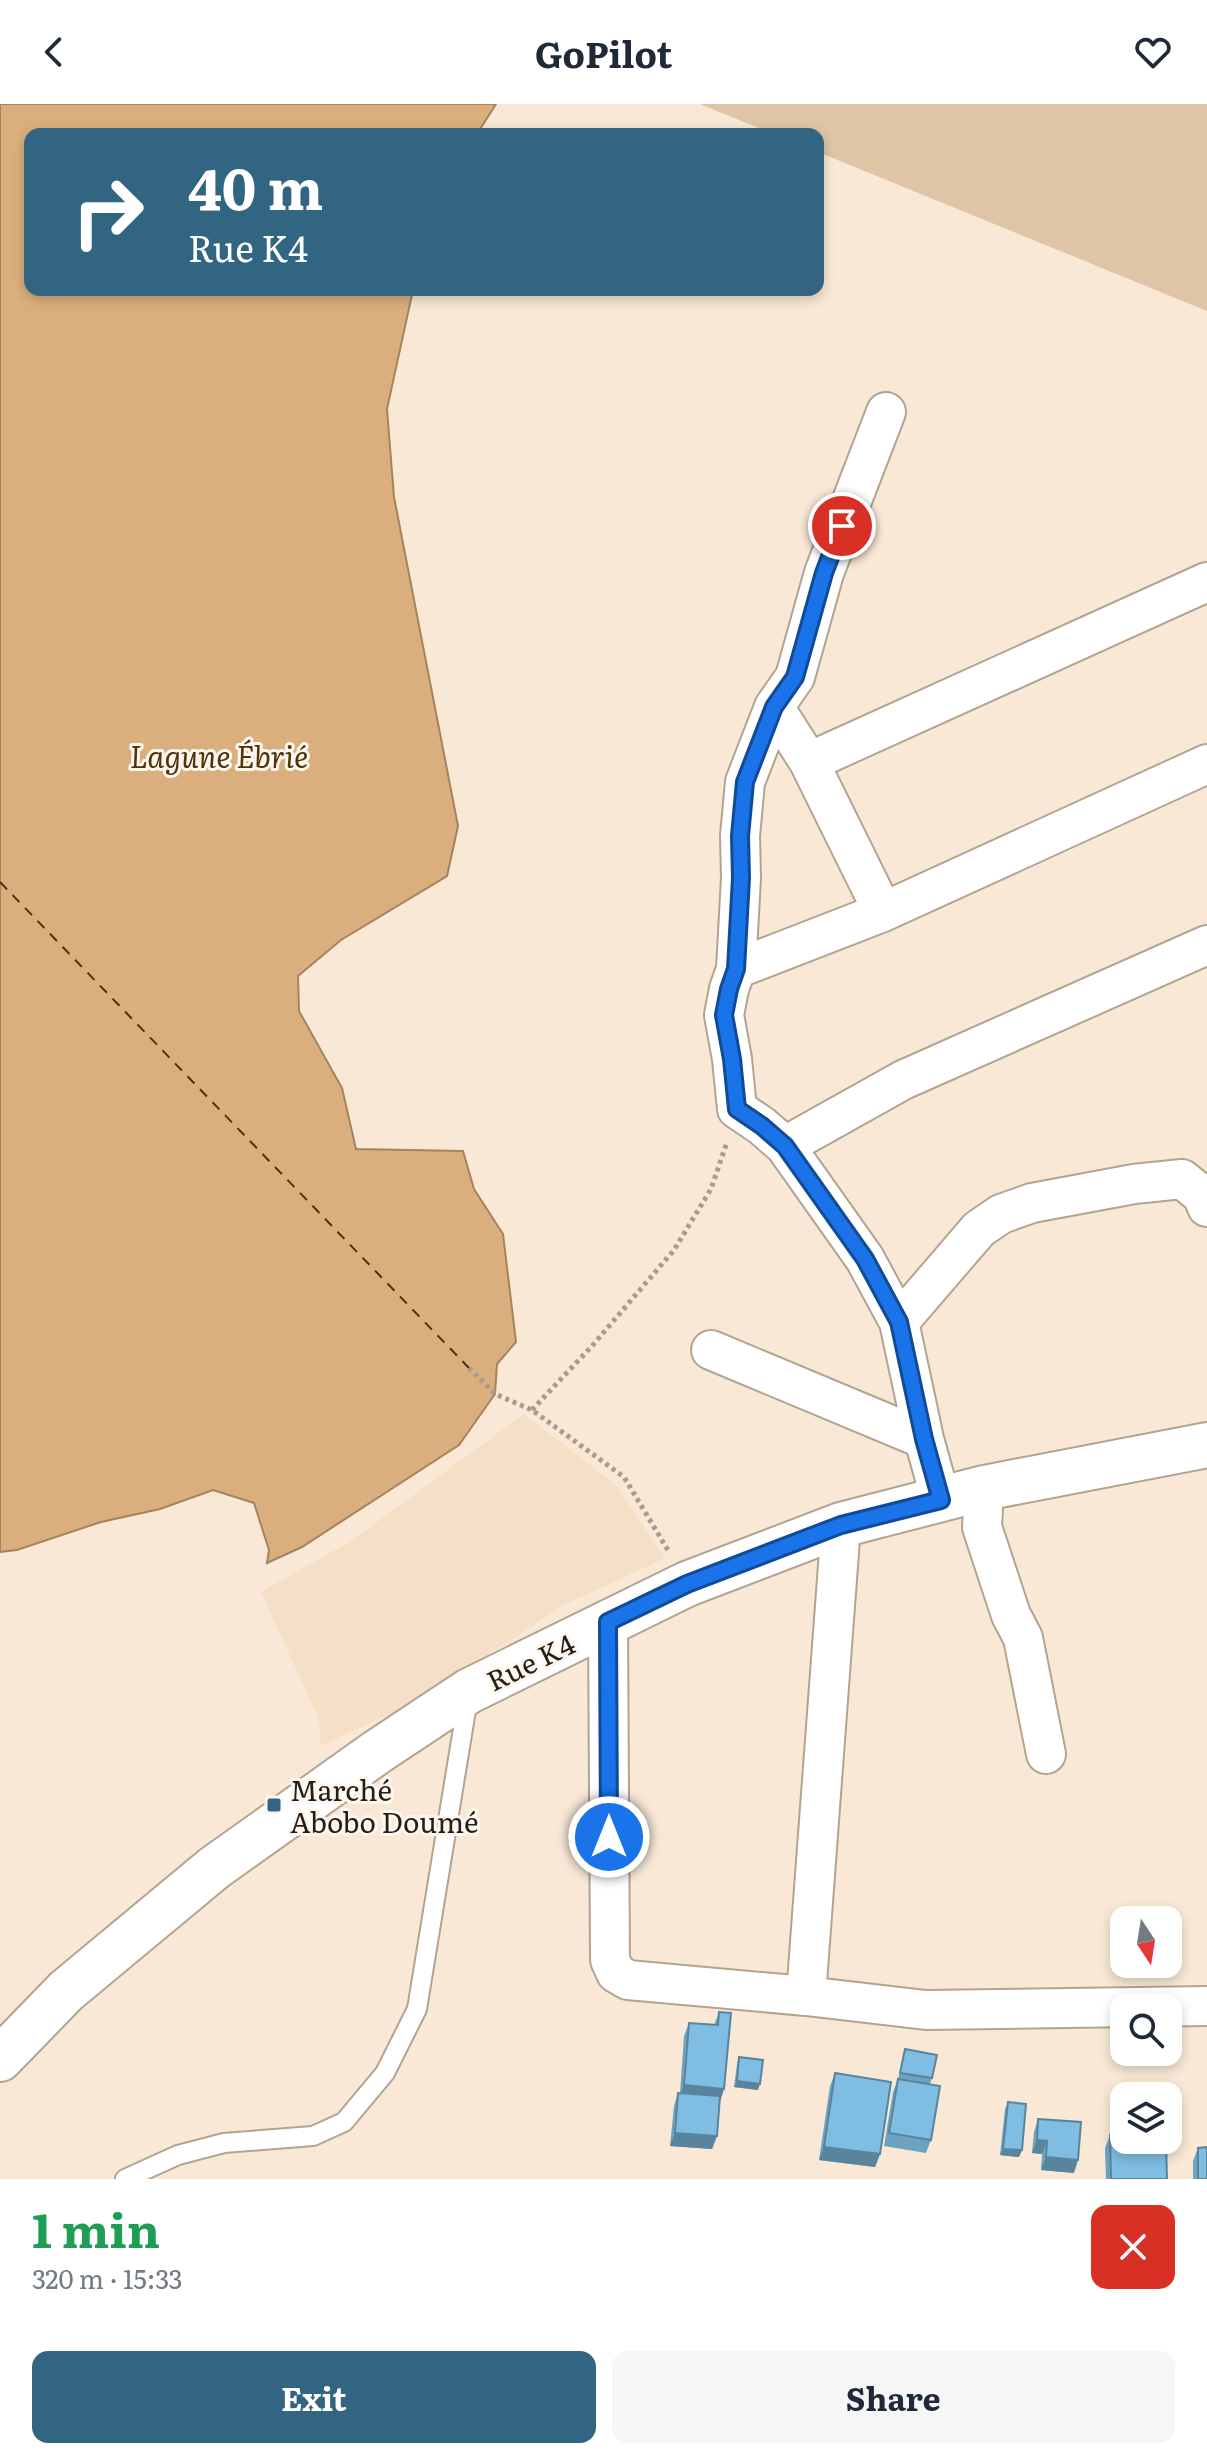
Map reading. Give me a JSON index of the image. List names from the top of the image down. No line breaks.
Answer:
{"streets":{"street":["Rue K4"]},"water":["Lagune Ébrié"],"places":{"transit":["Marché Abobo Doumé"]},"north":"bottom","page":{"header":"GoPilot","turn":["40 m","Rue K4"],"heading":["1 min","320 m · 15:33"],"buttons":["Exit","Share"]}}
